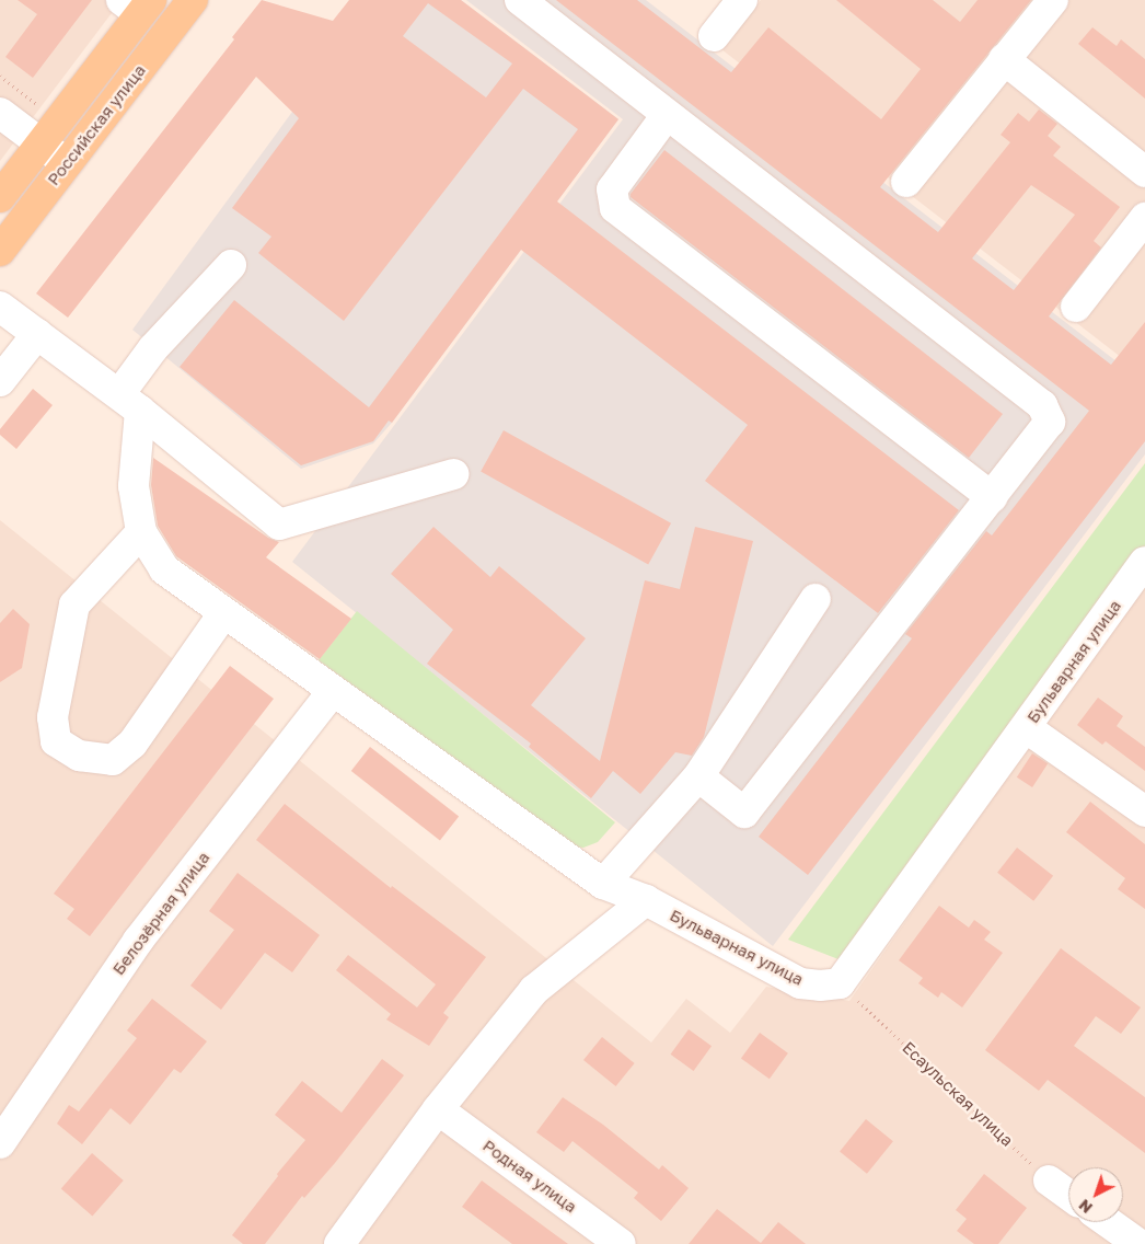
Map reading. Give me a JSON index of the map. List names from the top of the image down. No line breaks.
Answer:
{"streets":{"main road":["Российская улица"],"street":["Бульварная улица","Белозёрная улица","Родная улица"],"path":["Есаульская улица"]},"crossings":[["Бульварная улица","Белозёрная улица"],["Бульварная улица","Есаульская улица"]],"north":"bottom left"}
